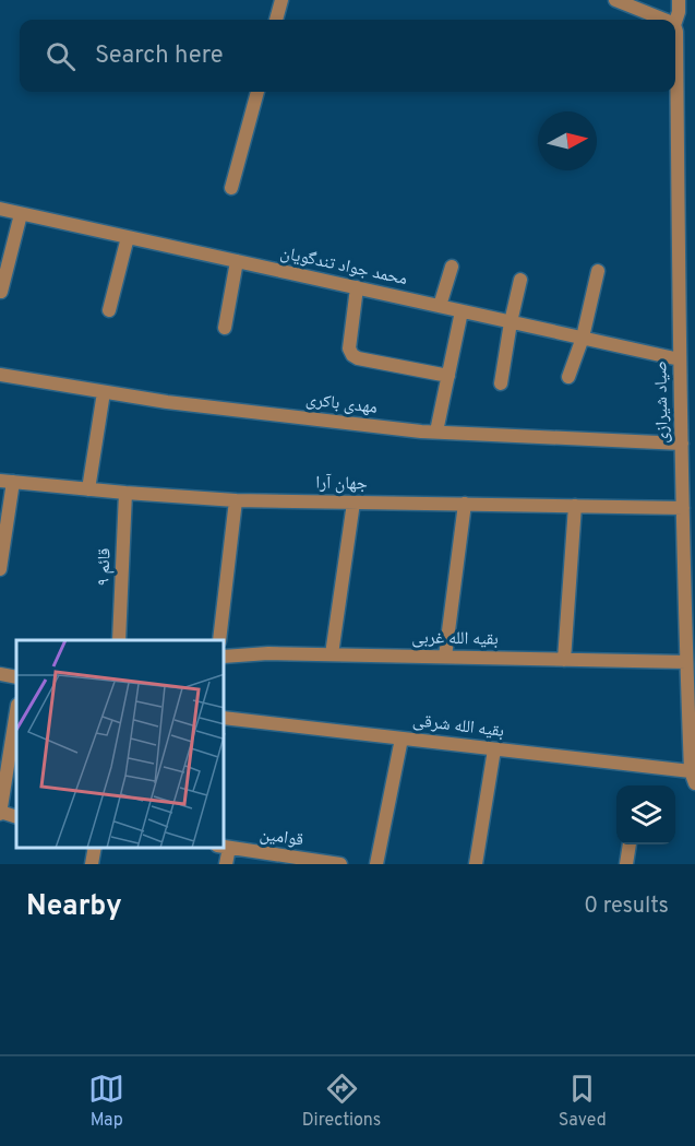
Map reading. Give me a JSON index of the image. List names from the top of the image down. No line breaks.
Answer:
{"streets":{"street":["محمد جواد تندگویان","صیاد شیرازی","مهدی باکری","جهان آرا","قائم ۹","بقیه الله غربی","بقیه الله شرقی","قوامین"]},"crossings":[["محمد جواد تندگویان","صیاد شیرازی"],["صیاد شیرازی","مهدی باکری"],["صیاد شیرازی","جهان آرا"],["صیاد شیرازی","بقیه الله غربی"],["صیاد شیرازی","بقیه الله شرقی"],["جهان آرا","قائم ۹"]],"north":"right","page":{"search":"Search here","heading":["Nearby","0 results"],"nav":["Map","Directions","Saved"]}}
